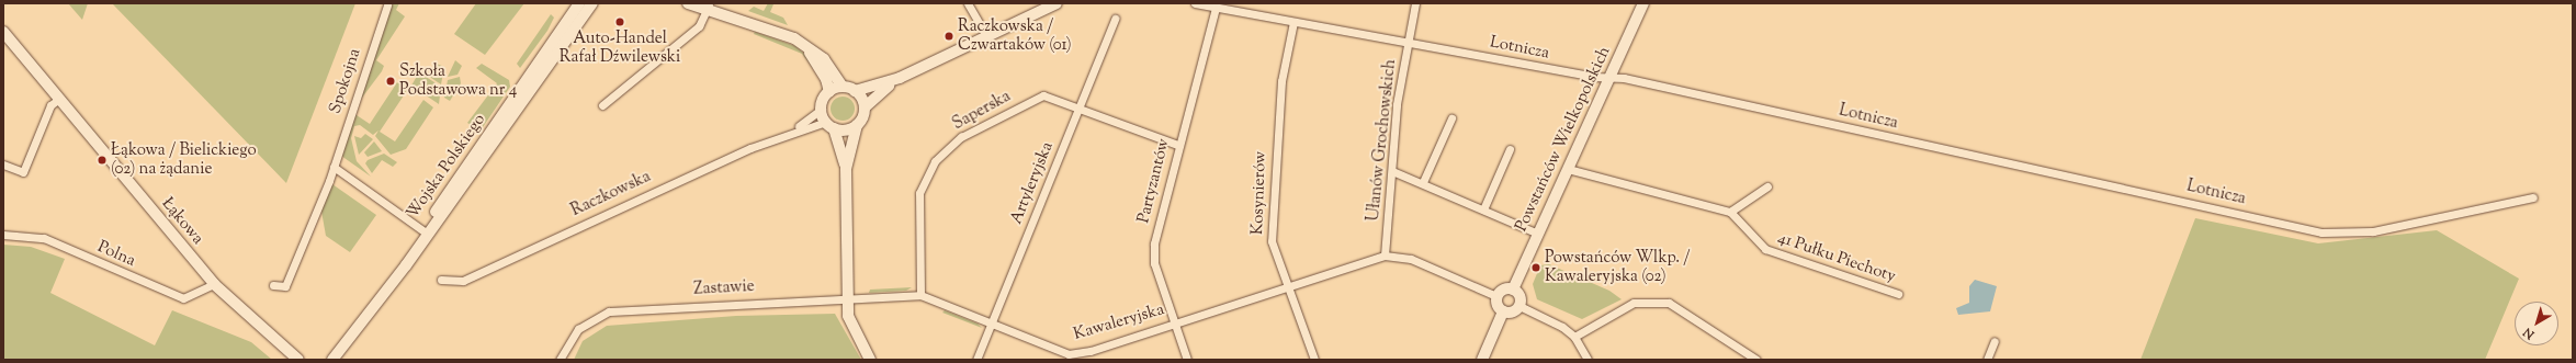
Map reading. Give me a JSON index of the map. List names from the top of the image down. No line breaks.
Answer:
{"streets":{"street":["Lotnicza","Spokojna","Saperska","Powstańców Wielkopolskich","Ułanów Grochowskich","Wojska Polskiego","Partyzantów","Artyleryjska","Kosynierów","Raczkowska","Łąkowa","Polna","41 Pułku Piechoty","Zastawie","Kawaleryjska"]},"crossings":[["Lotnicza","Powstańców Wielkopolskich"],["Lotnicza","Ułanów Grochowskich"],["Lotnicza","Partyzantów"],["Lotnicza","Kosynierów"],["Saperska","Partyzantów"],["Saperska","Artyleryjska"],["Saperska","Kawaleryjska"],["Powstańców Wielkopolskich","Kawaleryjska"],["Ułanów Grochowskich","Kawaleryjska"],["Partyzantów","Kawaleryjska"],["Artyleryjska","Kawaleryjska"],["Kosynierów","Kawaleryjska"],["Łąkowa","Polna"],["Zastawie","Kawaleryjska"]],"places":["Auto-Handel Rafał Dźwilewski","Raczkowska / Czwartaków (01)","Szkoła Podstawowa nr 4","Łąkowa / Bielickiego (02) na żądanie","Powstańców Wlkp. / Kawaleryjska (02)"],"north":"bottom left"}
